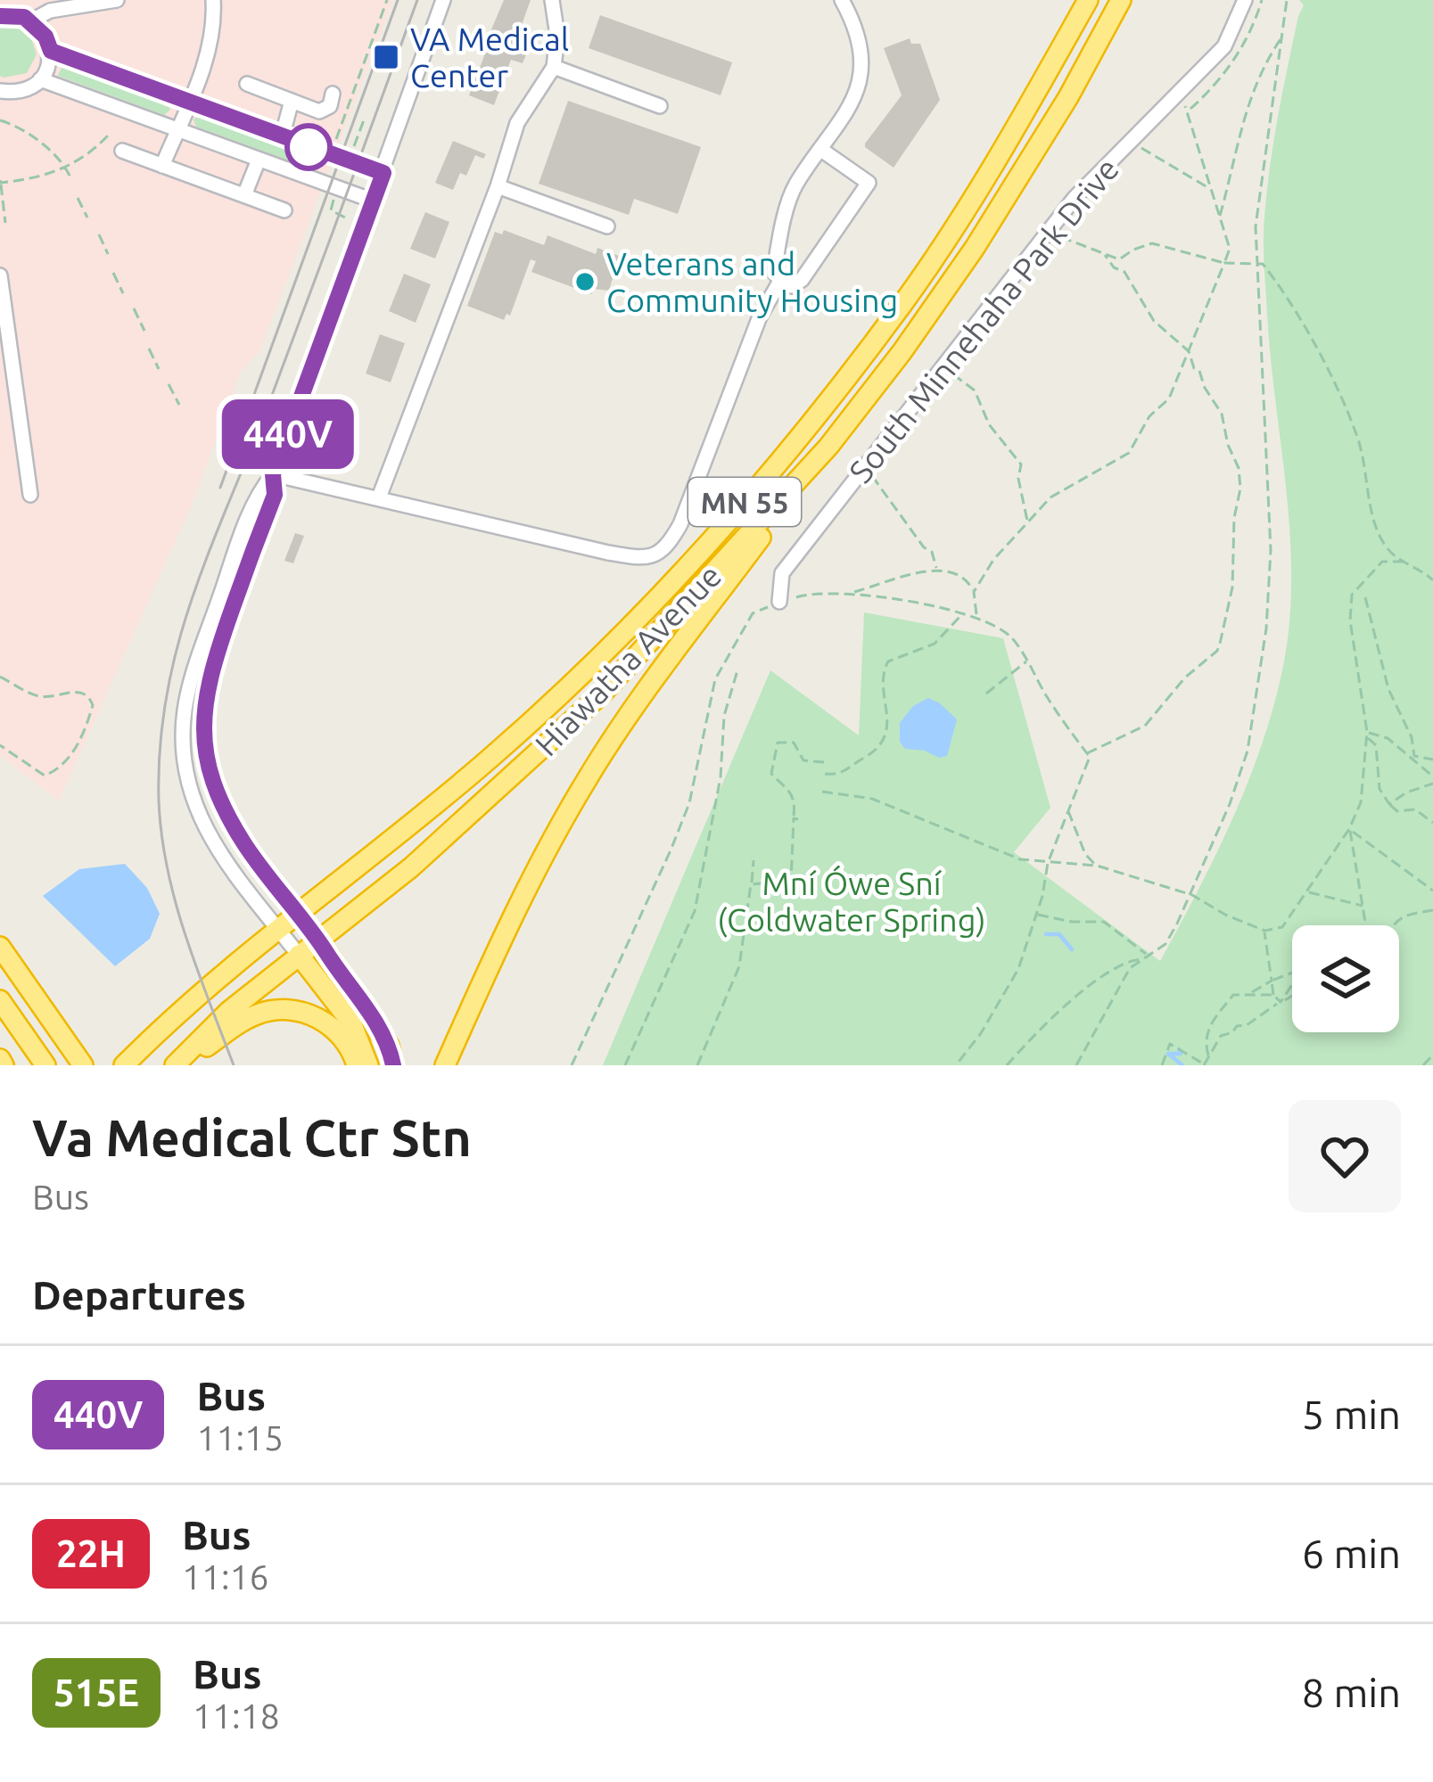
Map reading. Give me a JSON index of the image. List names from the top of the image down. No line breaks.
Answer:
{"streets":{"highway":["MN 55","Hiawatha Avenue"],"street":["South Minnehaha Park Drive"]},"crossings":[["MN 55","Hiawatha Avenue"]],"parks":["Mní Ówe Sní (Coldwater Spring)"],"places":{"transit":["VA Medical Center"],"other":["Veterans and Community Housing"]},"lines":["bus line 440V"],"page":{"on_map":"440V","heading":[["Va Medical Ctr Stn","Bus"],"Departures"],"list":[{"mark":"440V","name":"Bus","note":"11:15","value":"5 min"},{"mark":"22H","name":"Bus","note":"11:16","value":"6 min"},{"mark":"515E","name":"Bus","note":"11:18","value":"8 min"}]}}
